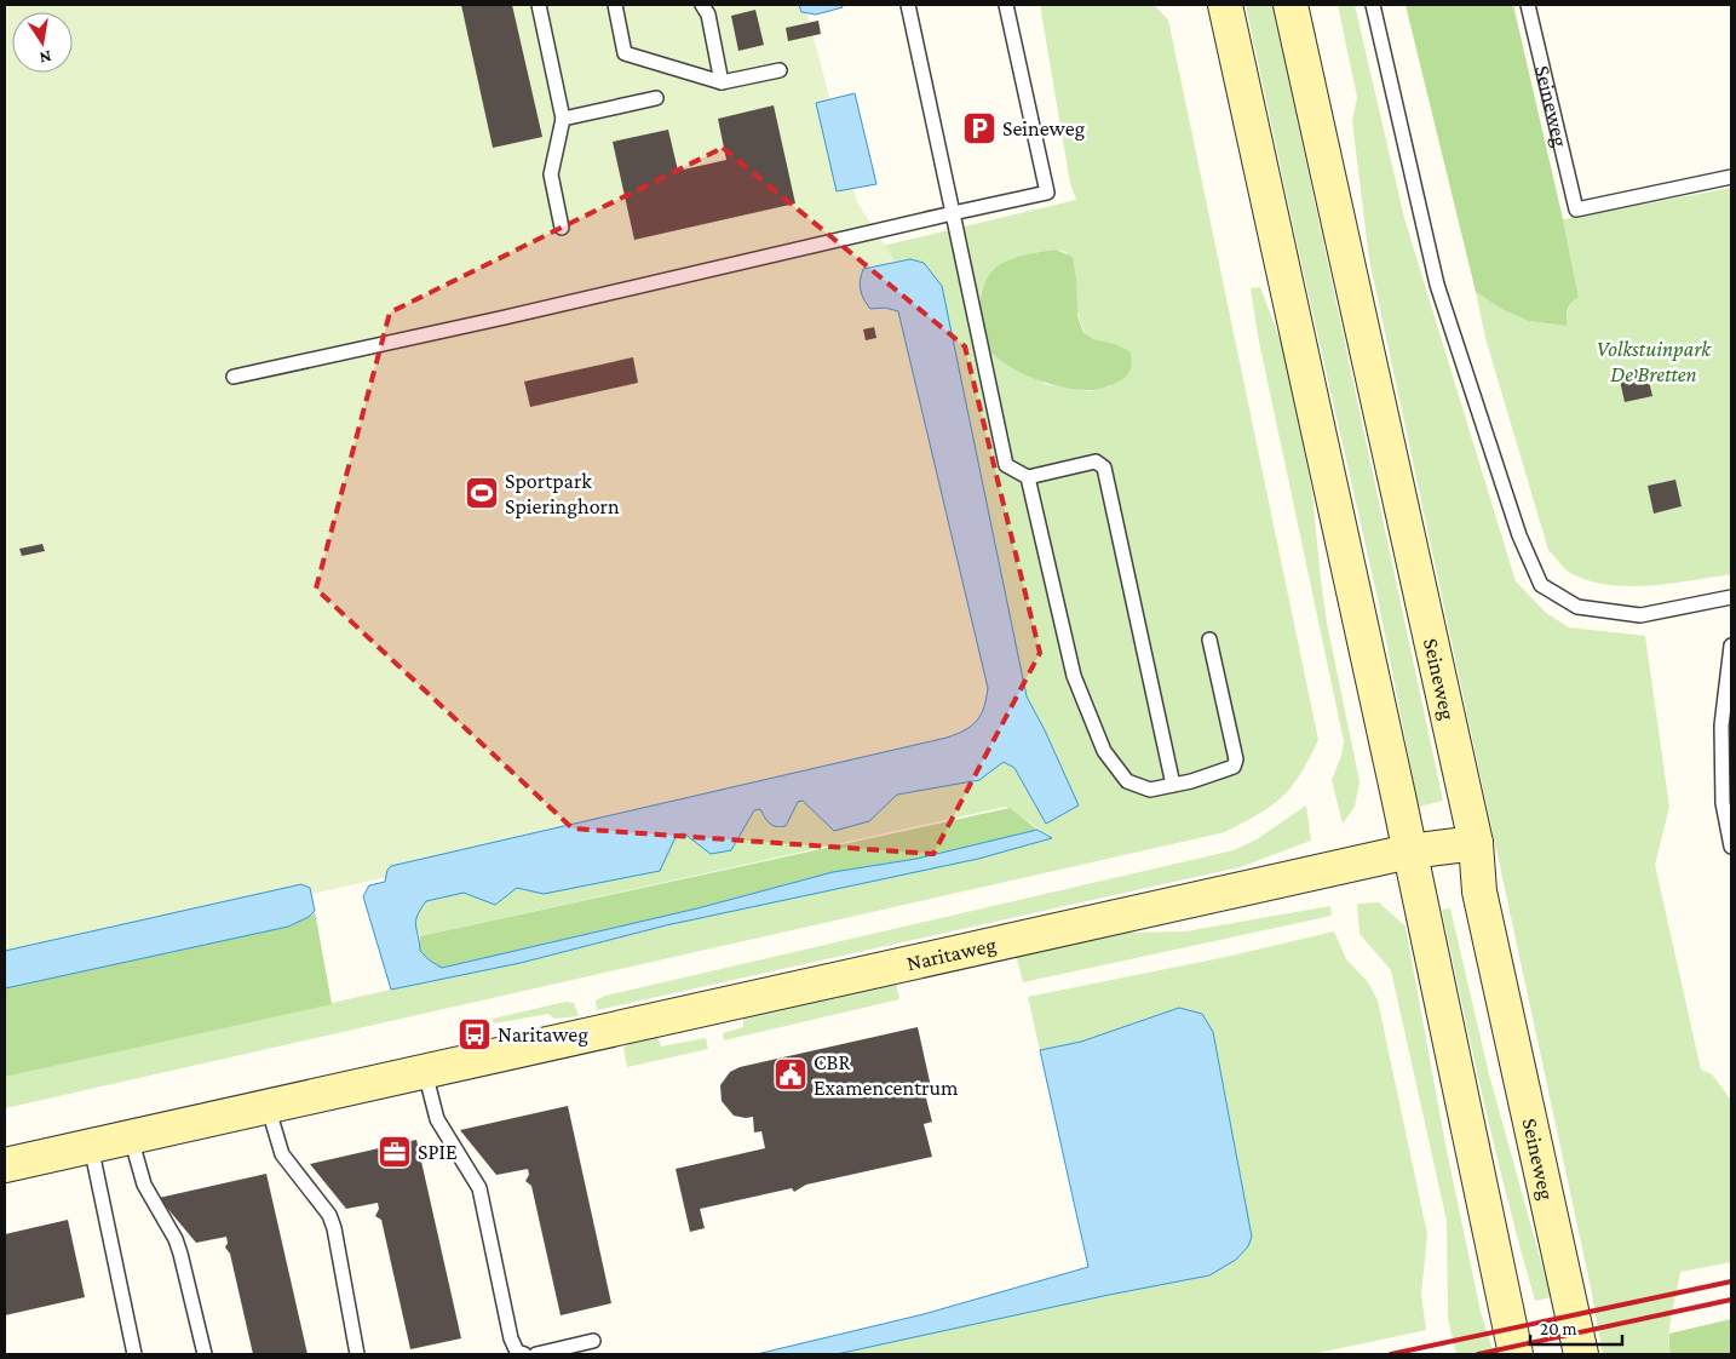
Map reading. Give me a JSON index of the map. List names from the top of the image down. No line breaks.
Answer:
{"streets":{"main road":["Seineweg","Naritaweg"]},"crossings":[["Seineweg","Naritaweg"]],"parks":["Volkstuinpark De Bretten"],"places":{"parking":["Seineweg"],"sports":["Sportpark Spieringhorn"],"bus stop":["Naritaweg"],"public building":["CBR Examencentrum"],"office":["SPIE"]},"scale_bar":"20 m","north":"bottom"}
